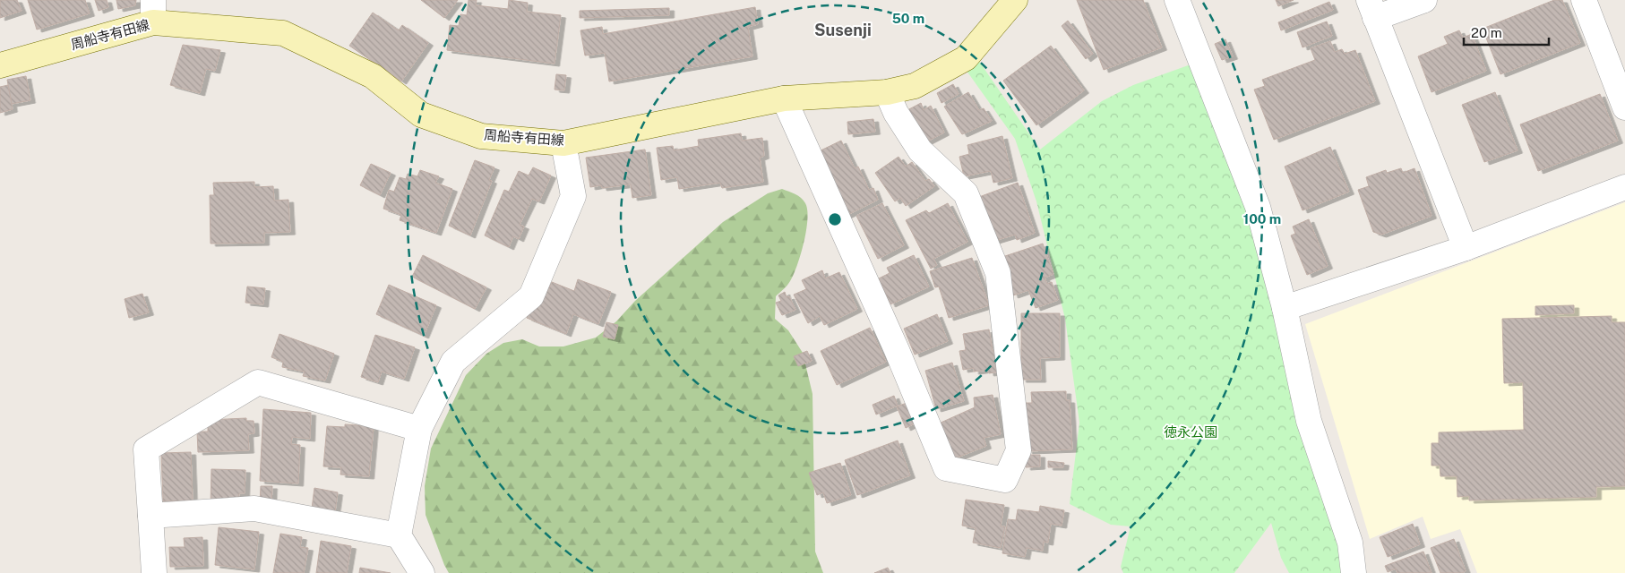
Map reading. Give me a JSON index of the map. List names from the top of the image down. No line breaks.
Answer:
{"streets":{"main road":["周船寺有田線"]},"districts":["Susenji"],"parks":["徳永公園"],"scale_bar":"20 m","rings":["50 m","100 m"]}
